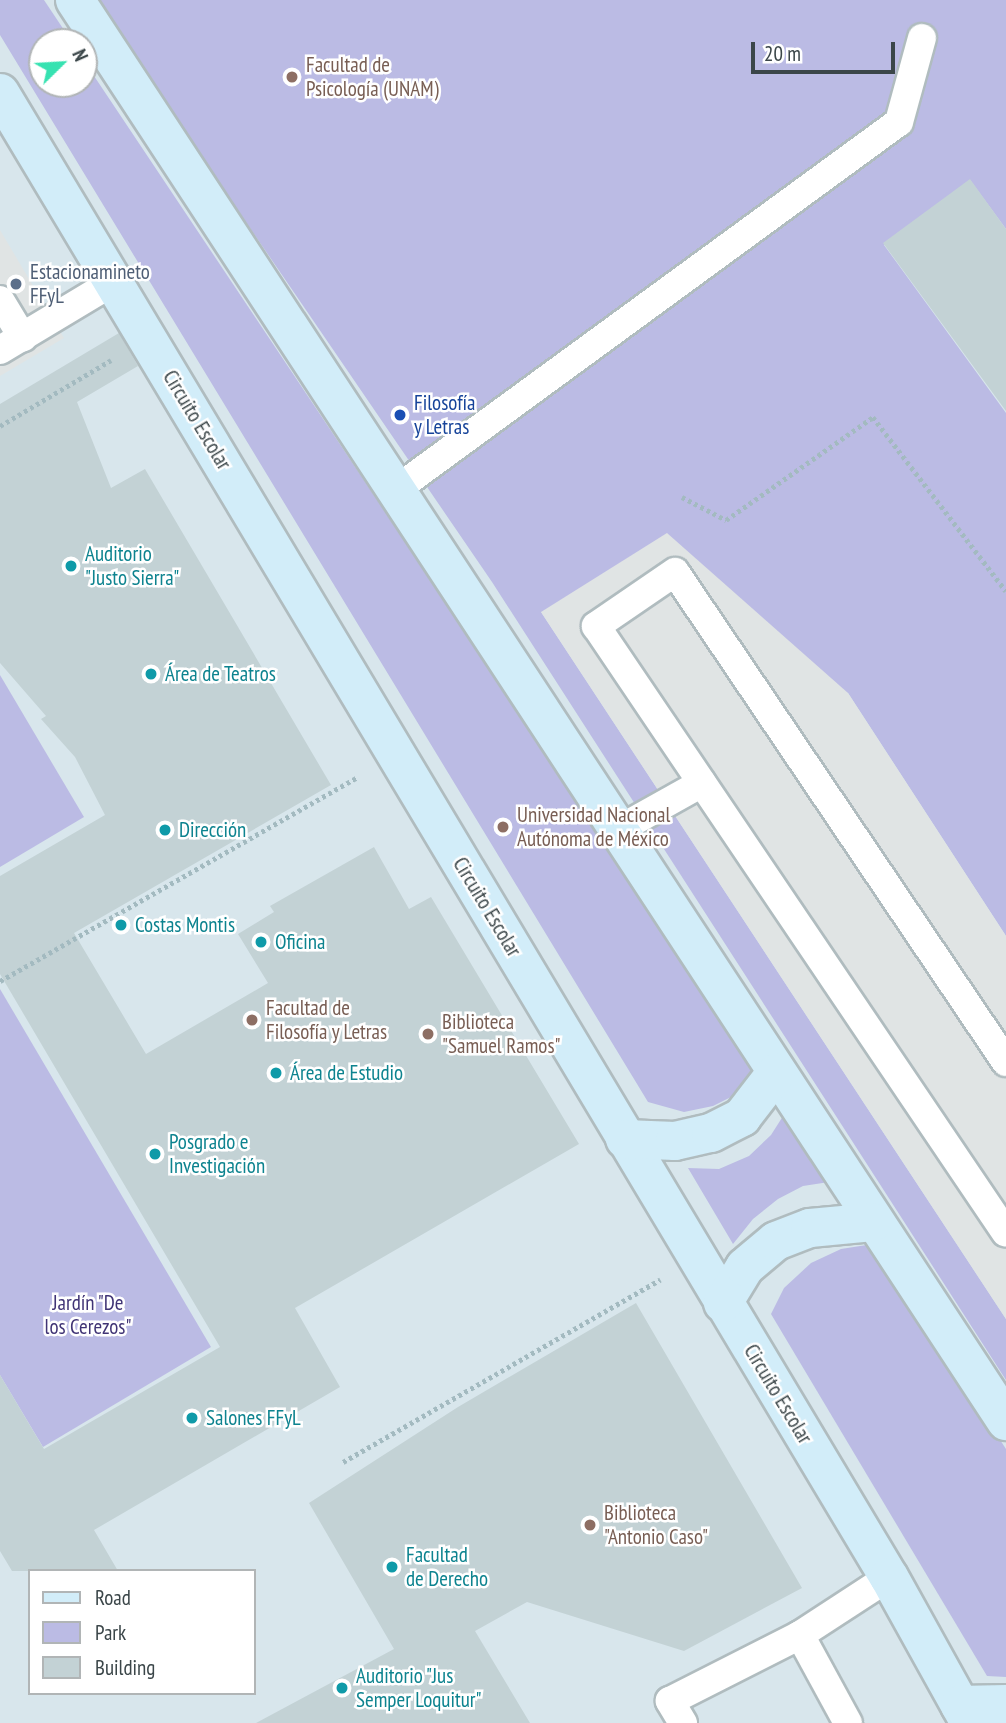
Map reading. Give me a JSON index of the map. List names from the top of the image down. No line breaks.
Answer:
{"streets":{"street":["Circuito Escolar"]},"parks":["Jardín \"De los Cerezos\""],"places":["Facultad de Psicología (UNAM)","Estacionamineto FFyL","Filosofía y Letras","Auditorio \"Justo Sierra\"","Área de Teatros","Universidad Nacional Autónoma de México","Dirección","Costas Montis","Oficina","Facultad de Filosofía y Letras","Biblioteca \"Samuel Ramos\"","Área de Estudio","Posgrado e Investigación","Salones FFyL","Biblioteca \"Antonio Caso\"","Facultad de Derecho","Auditorio \"Jus Semper Loquitur\""],"legend":["Road","Park","Building"],"scale_bar":"20 m","north":"top right"}
